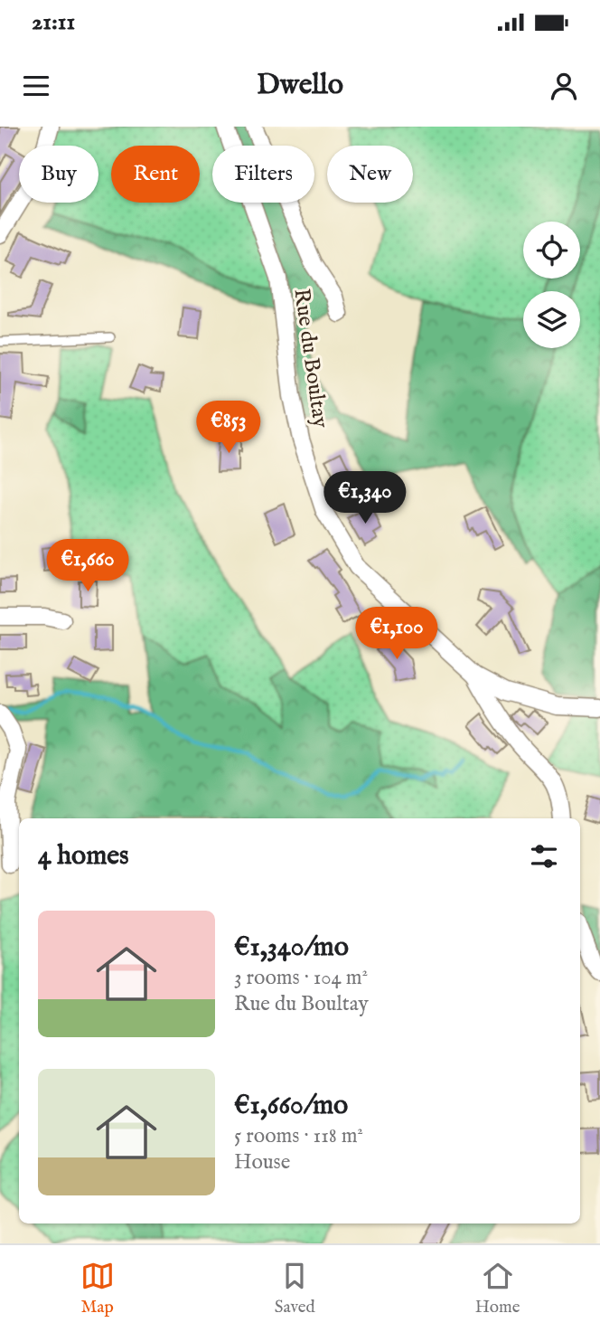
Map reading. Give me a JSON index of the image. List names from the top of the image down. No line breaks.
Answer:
{"streets":{"street":["Rue du Boultay"]},"page":{"status":"21:11","header":"Dwello","chip":["Buy","Rent","Filters","New"],"price":["€853","€1,340","€1,660","€1,100"],"heading":"4 homes","list":[{"name":"€1,340/mo","note":"3 rooms · 104 m² · Rue du Boultay"},{"name":"€1,660/mo","note":"5 rooms · 118 m² · House"}],"tabs":["Map","Saved","Home"]}}
